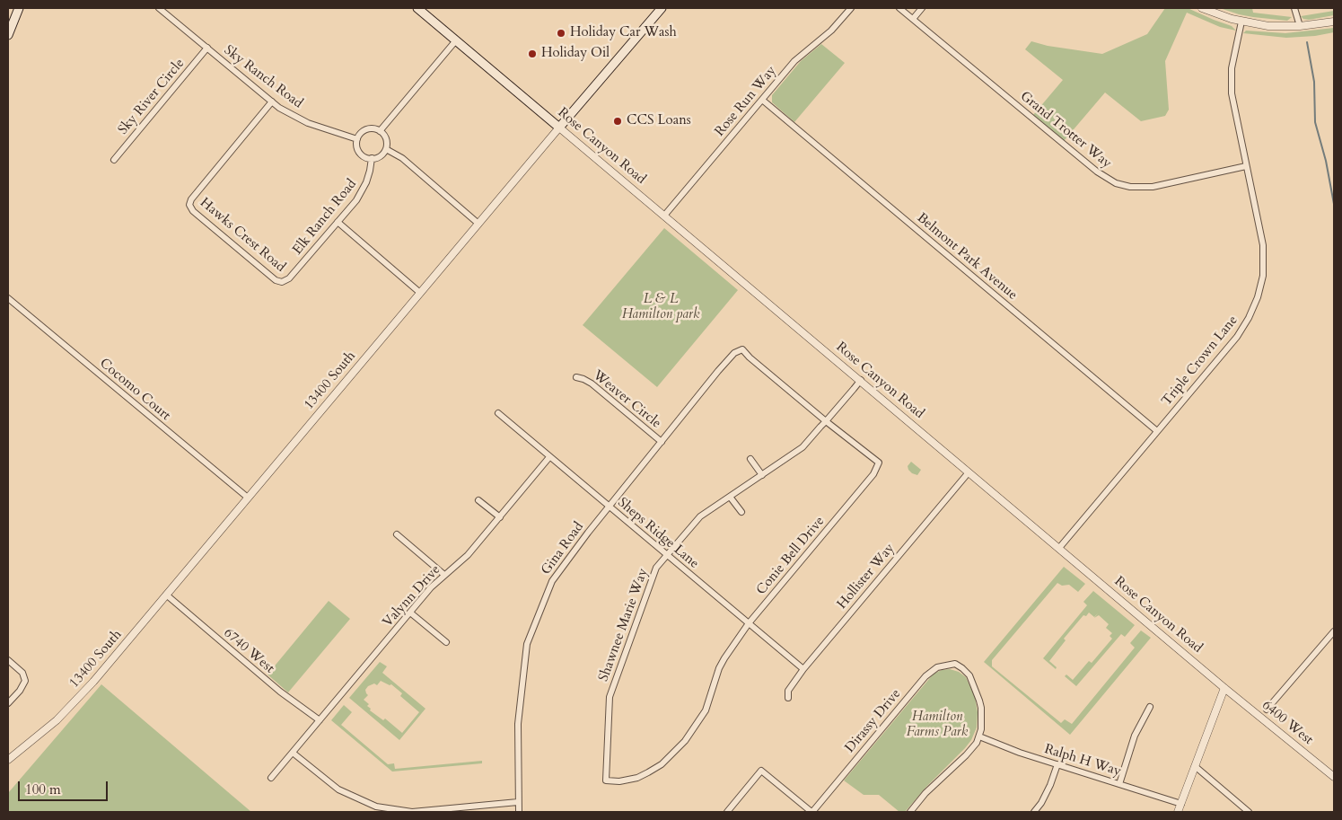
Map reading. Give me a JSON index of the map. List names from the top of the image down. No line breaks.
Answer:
{"streets":{"main road":["Rose Canyon Road","13400 South"],"street":["Sky Ranch Road","Sky River Circle","Rose Run Way","Grand Trotter Way","Elk Ranch Road","Hawks Crest Road","Belmont Park Avenue","Triple Crown Lane","Cocomo Court","Weaver Circle","Sheps Ridge Lane","Gina Road","Conie Bell Drive","Hollister Way","Valynn Drive","Shawnee Marie Way","6740 West","Dirassy Drive","6400 West","Ralph H Way"]},"crossings":[["Sky Ranch Road","Sky River Circle"],["Sky Ranch Road","Elk Ranch Road"],["Sky Ranch Road","Hawks Crest Road"],["Rose Run Way","Rose Canyon Road"],["Rose Run Way","Belmont Park Avenue"],["Grand Trotter Way","Triple Crown Lane"],["Rose Canyon Road","Triple Crown Lane"],["Rose Canyon Road","13400 South"],["Rose Canyon Road","Hollister Way"],["Rose Canyon Road","Shawnee Marie Way"],["Rose Canyon Road","6400 West"],["Elk Ranch Road","Hawks Crest Road"],["Belmont Park Avenue","Triple Crown Lane"],["13400 South","Cocomo Court"],["13400 South","6740 West"],["Weaver Circle","Gina Road"],["Sheps Ridge Lane","Gina Road"],["Sheps Ridge Lane","Conie Bell Drive"],["Sheps Ridge Lane","Hollister Way"],["Sheps Ridge Lane","Valynn Drive"],["Sheps Ridge Lane","Shawnee Marie Way"],["Gina Road","Conie Bell Drive"],["Conie Bell Drive","Shawnee Marie Way"],["Valynn Drive","6740 West"],["Dirassy Drive","Ralph H Way"]],"parks":["L & L Hamilton park","Hamilton Farms Park"],"places":["Holiday Car Wash","Holiday Oil","CCS Loans"],"scale_bar":"100 m"}
